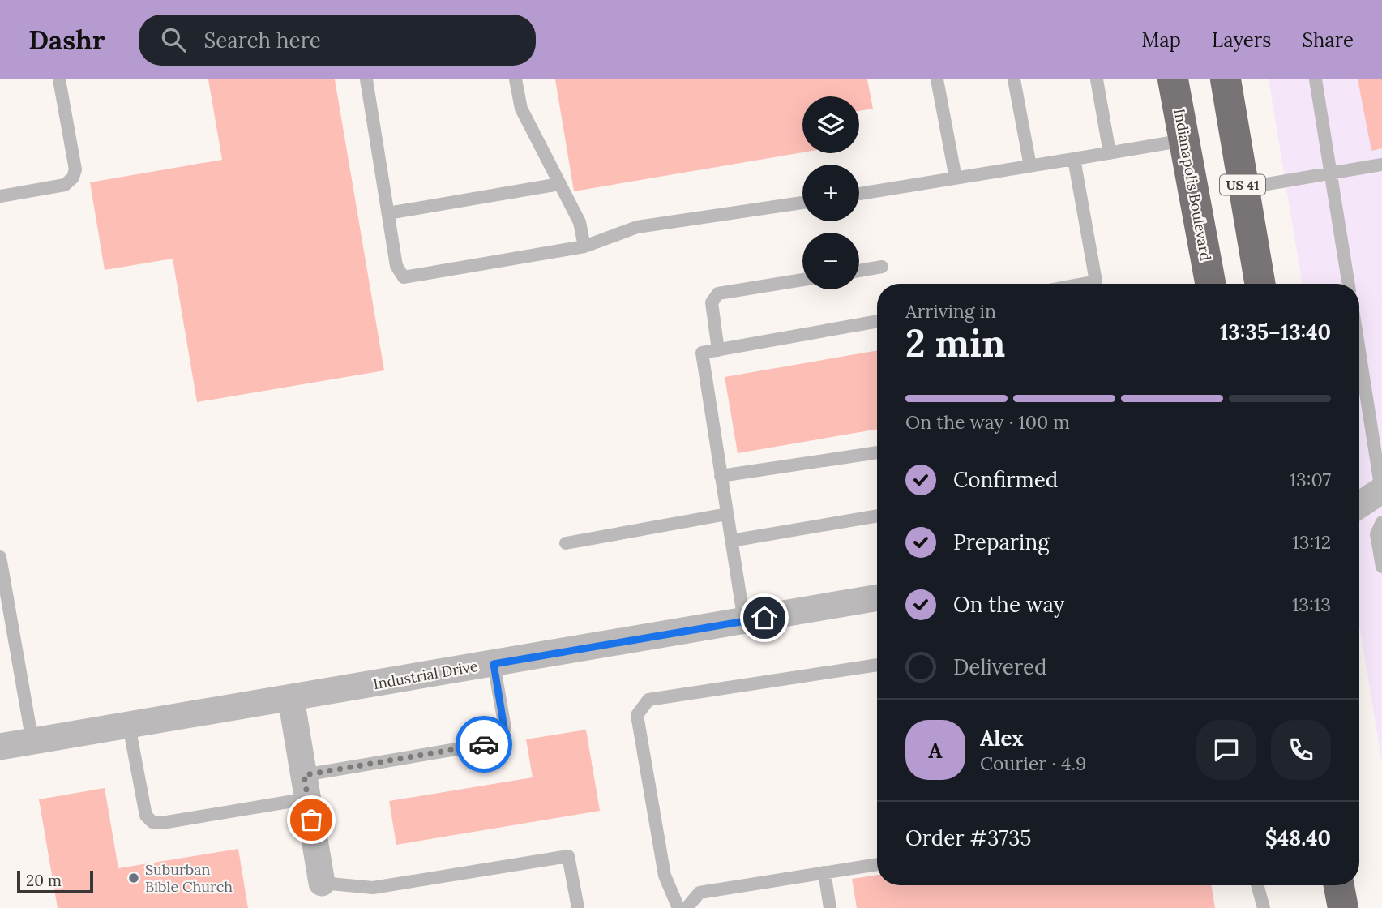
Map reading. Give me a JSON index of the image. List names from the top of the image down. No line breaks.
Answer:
{"streets":{"highway":["Indianapolis Boulevard","US 41"],"street":["Industrial Drive"]},"places":["Suburban Bible Church"],"scale_bar":"20 m","page":{"header":"Dashr","search":"Search here","nav":["Map","Layers","Share"],"map_buttons":["+","−"],"heading":["2 min","Arriving in","13:35–13:40"],"panel":["Alex","Courier · 4.9","Order #3735","$48.40"],"bar":"On the way · 100 m","list":[["Confirmed","13:07"],["Preparing","13:12"],["On the way","13:13"],"Delivered"],"round":"A","scale":"20 m"}}
